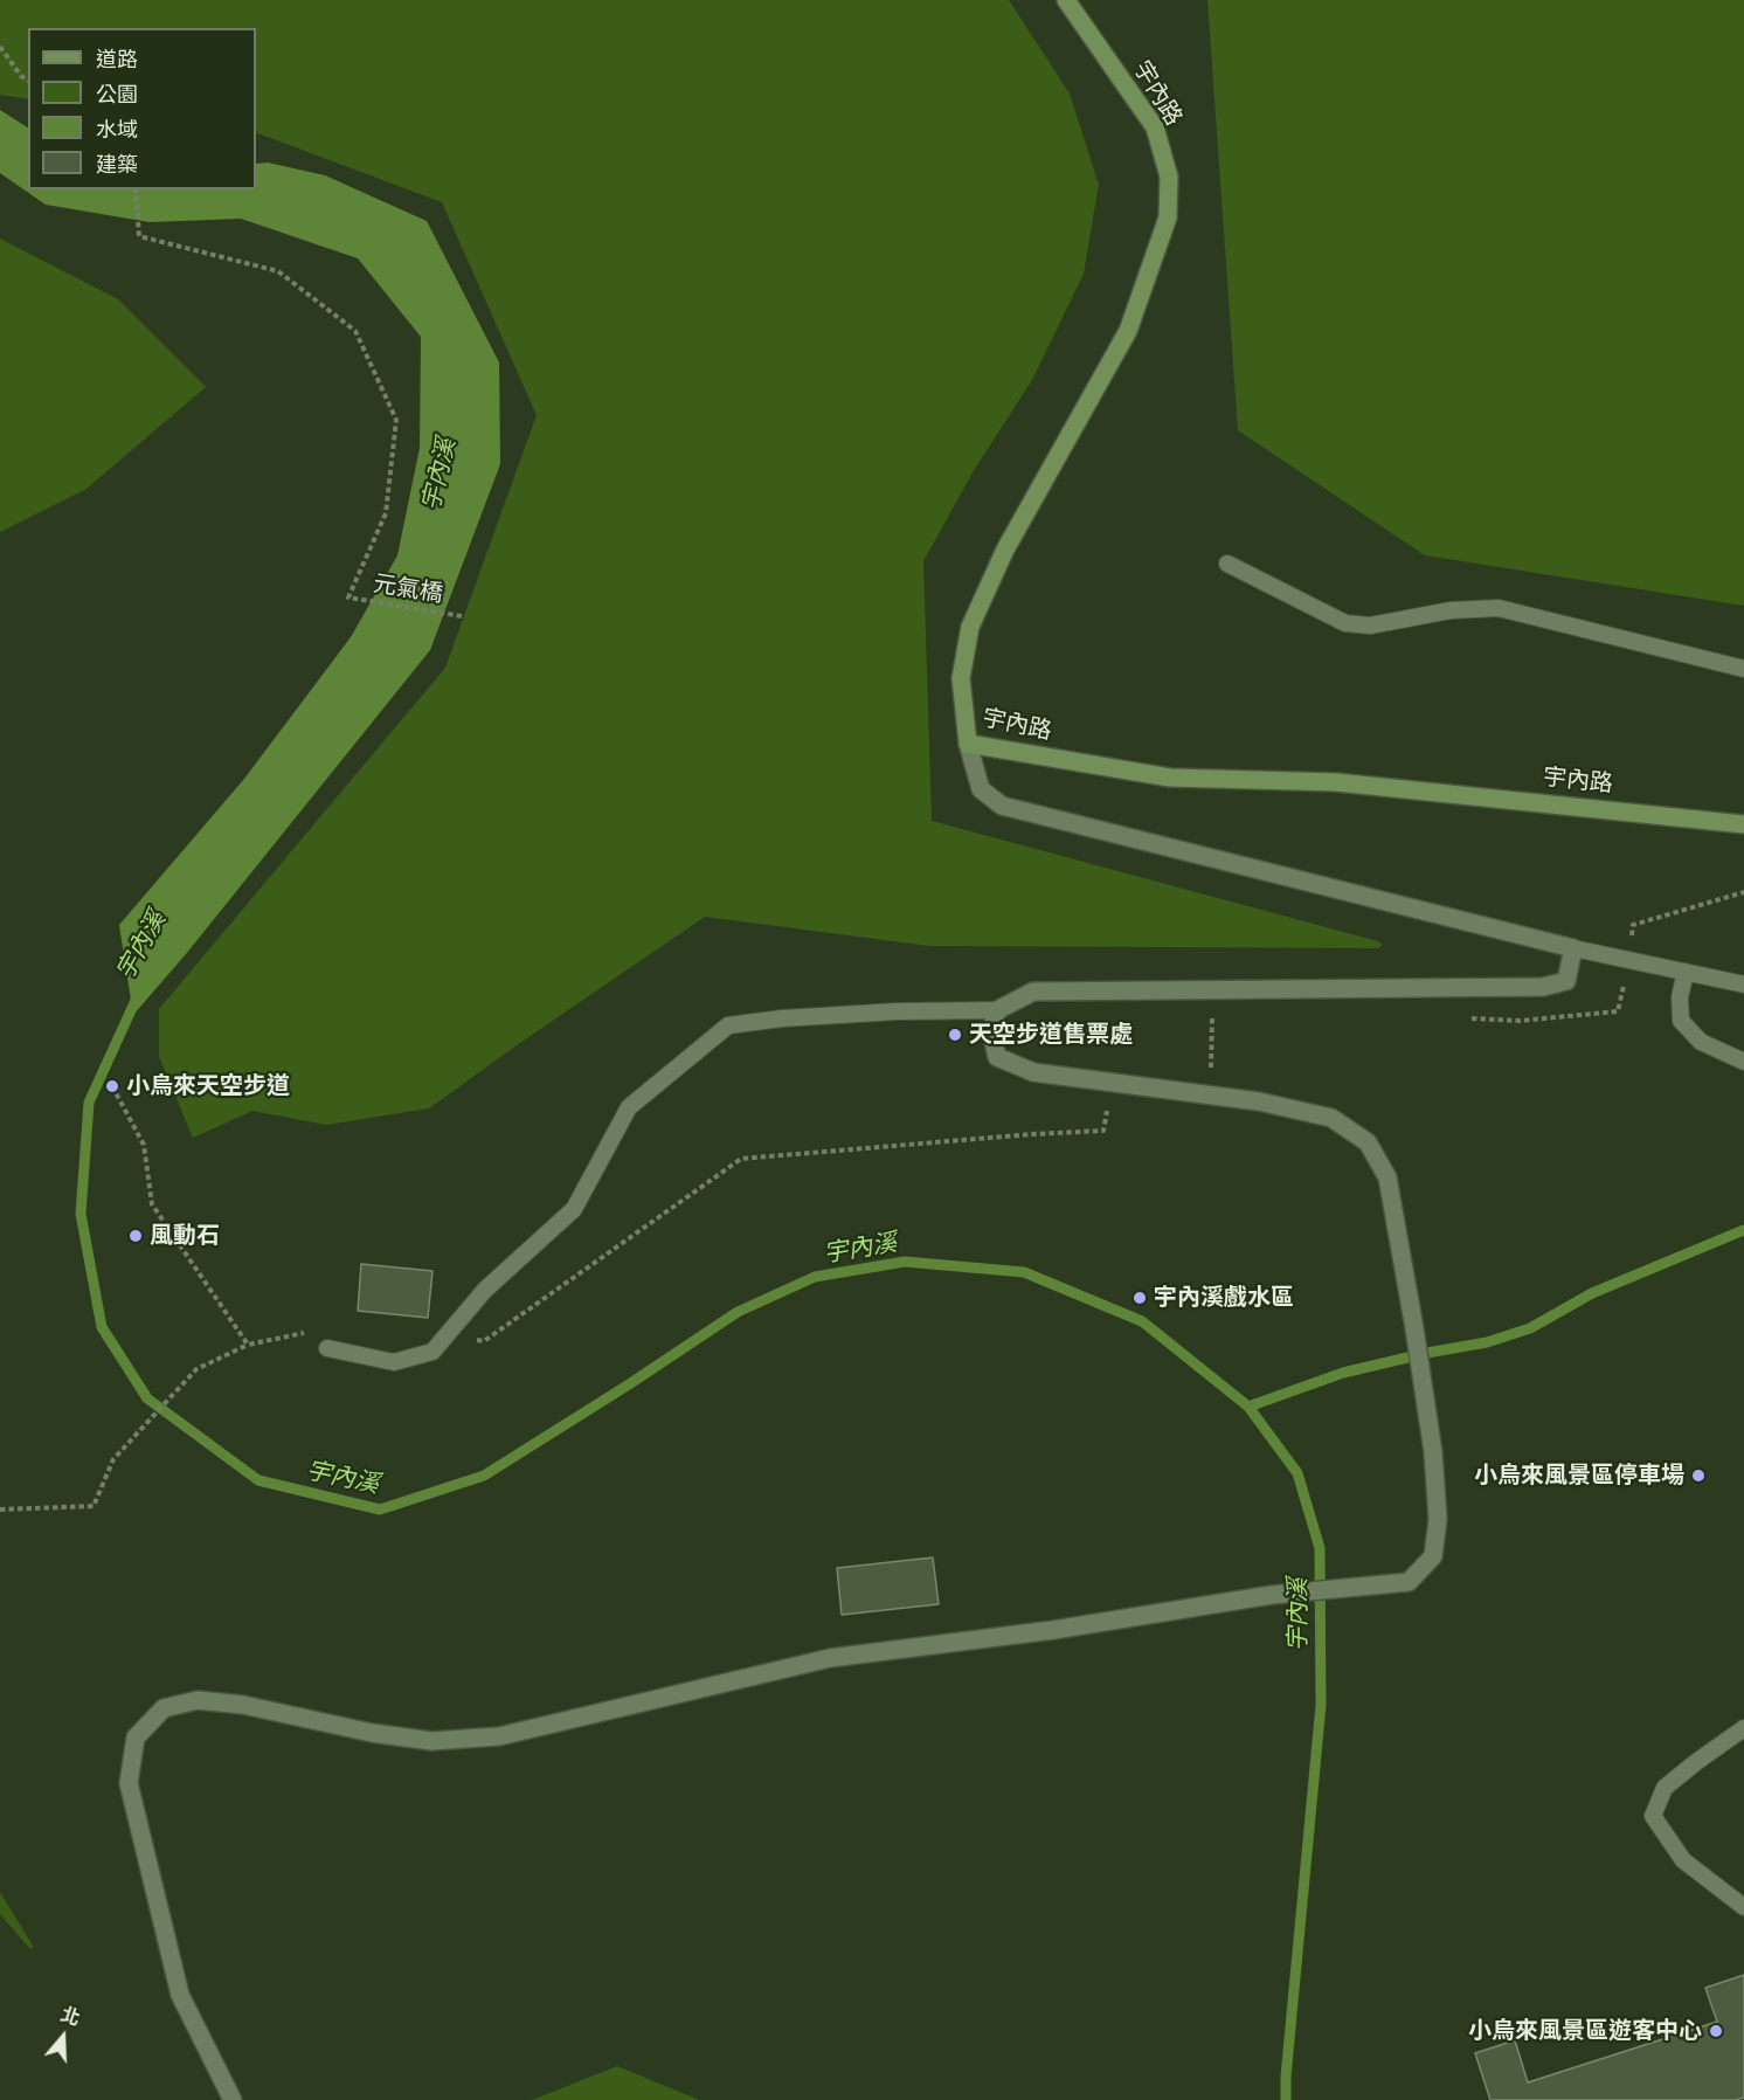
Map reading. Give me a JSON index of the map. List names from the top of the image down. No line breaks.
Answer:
{"streets":{"street":["宇內路"],"path":["元氣橋"]},"water":["宇內溪"],"places":["天空步道售票處","小烏來天空步道","風動石","宇內溪戲水區","小烏來風景區停車場","小烏來風景區遊客中心"],"legend":["道路","公園","水域","建築"],"north":"top"}
